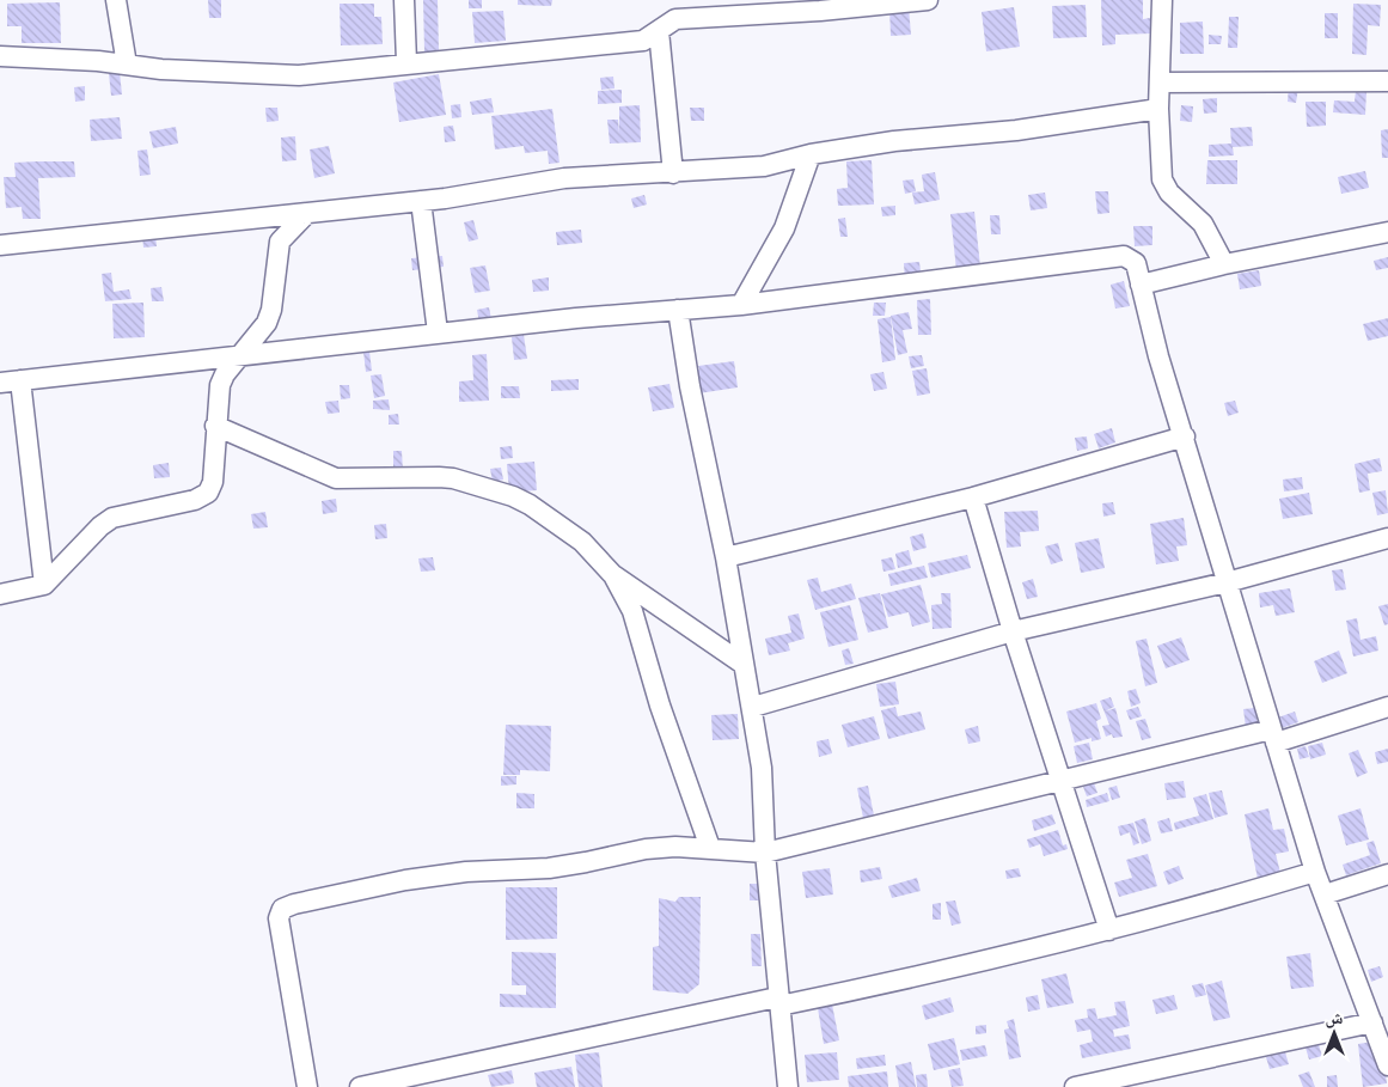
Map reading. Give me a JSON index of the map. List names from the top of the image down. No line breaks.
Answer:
{"north":"top"}
